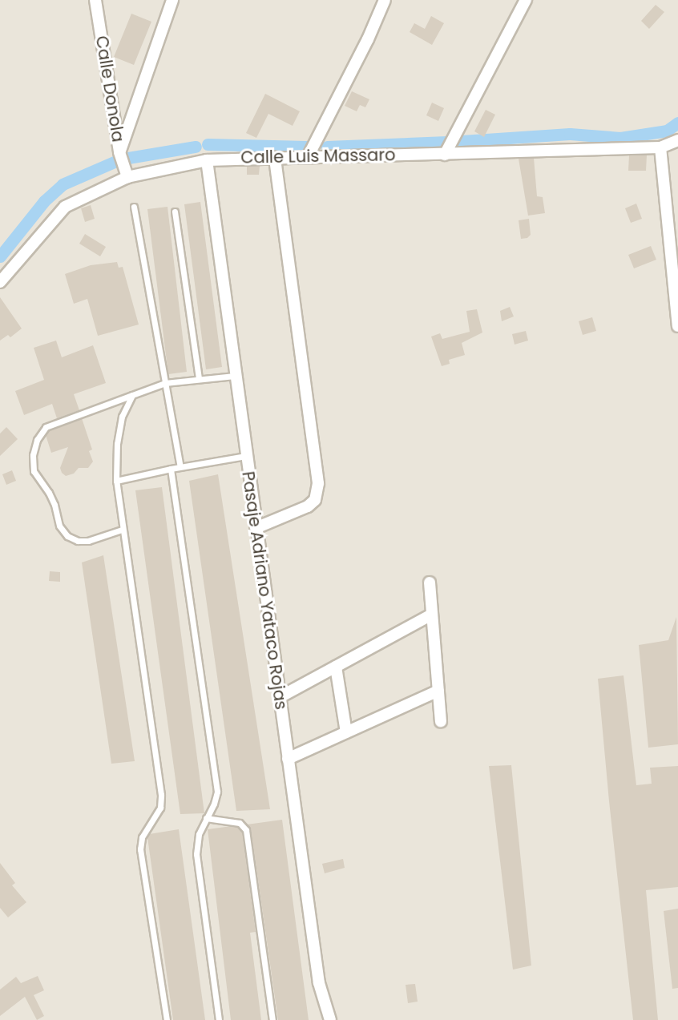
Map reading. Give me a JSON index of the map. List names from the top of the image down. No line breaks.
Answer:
{"streets":{"street":["Calle Donola","Calle Luis Massaro","Pasaje Adriano Yataco Rojas"]},"crossings":[["Calle Donola","Calle Luis Massaro"],["Calle Luis Massaro","Pasaje Adriano Yataco Rojas"]]}
